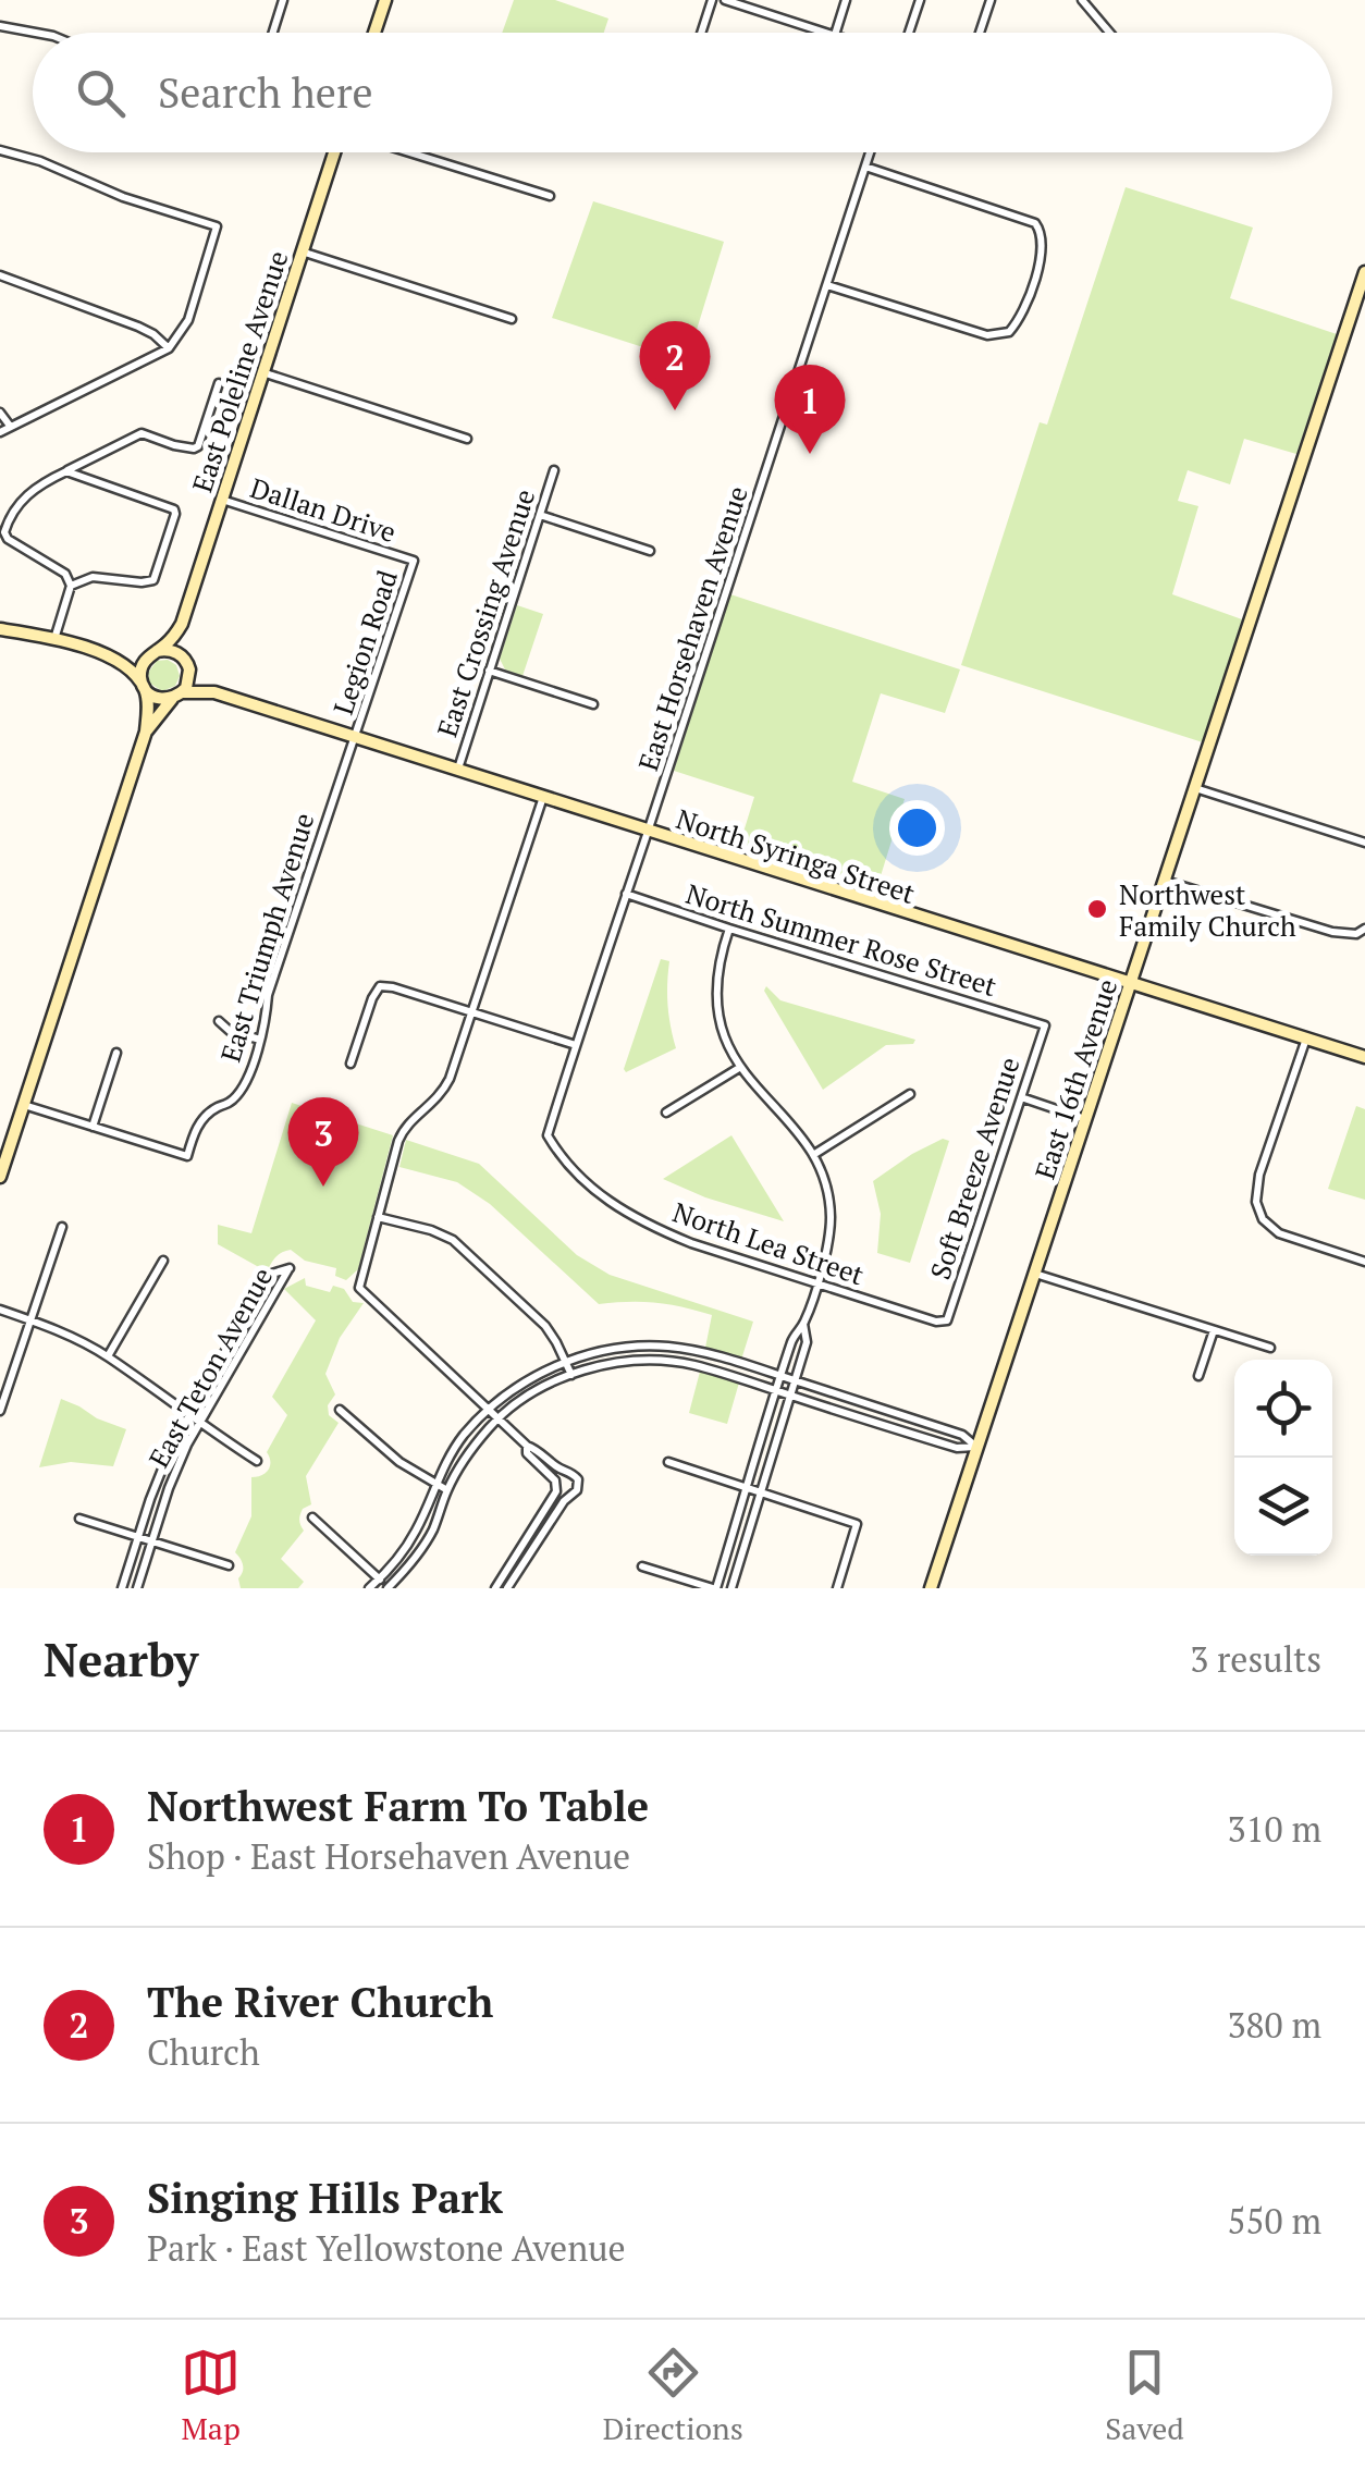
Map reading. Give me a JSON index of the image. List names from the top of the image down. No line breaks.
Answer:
{"streets":{"street":["East Poleline Avenue","Dallan Drive","East Crossing Avenue","East Horsehaven Avenue","Legion Road","North Syringa Street","East Triumph Avenue","North Summer Rose Street","East 16th Avenue","Soft Breeze Avenue","North Lea Street","East Teton Avenue"]},"crossings":[["East Poleline Avenue","Dallan Drive"],["East Poleline Avenue","North Syringa Street"],["Dallan Drive","Legion Road"],["East Crossing Avenue","North Syringa Street"],["East Horsehaven Avenue","North Syringa Street"],["East Horsehaven Avenue","North Summer Rose Street"],["East Horsehaven Avenue","North Lea Street"],["Legion Road","North Syringa Street"],["Legion Road","East Triumph Avenue"],["North Syringa Street","East Triumph Avenue"],["North Syringa Street","East 16th Avenue"],["North Summer Rose Street","Soft Breeze Avenue"],["Soft Breeze Avenue","North Lea Street"]],"places":["Northwest Family Church"],"page":{"search":"Search here","pins":["2","1","3"],"heading":["Nearby","3 results"],"list":[{"mark":"1","name":"Northwest Farm To Table","note":"Shop · East Horsehaven Avenue","value":"310 m"},{"mark":"2","name":"The River Church","note":"Church","value":"380 m"},{"mark":"3","name":"Singing Hills Park","note":"Park · East Yellowstone Avenue","value":"550 m"}],"nav":["Map","Directions","Saved"]}}
